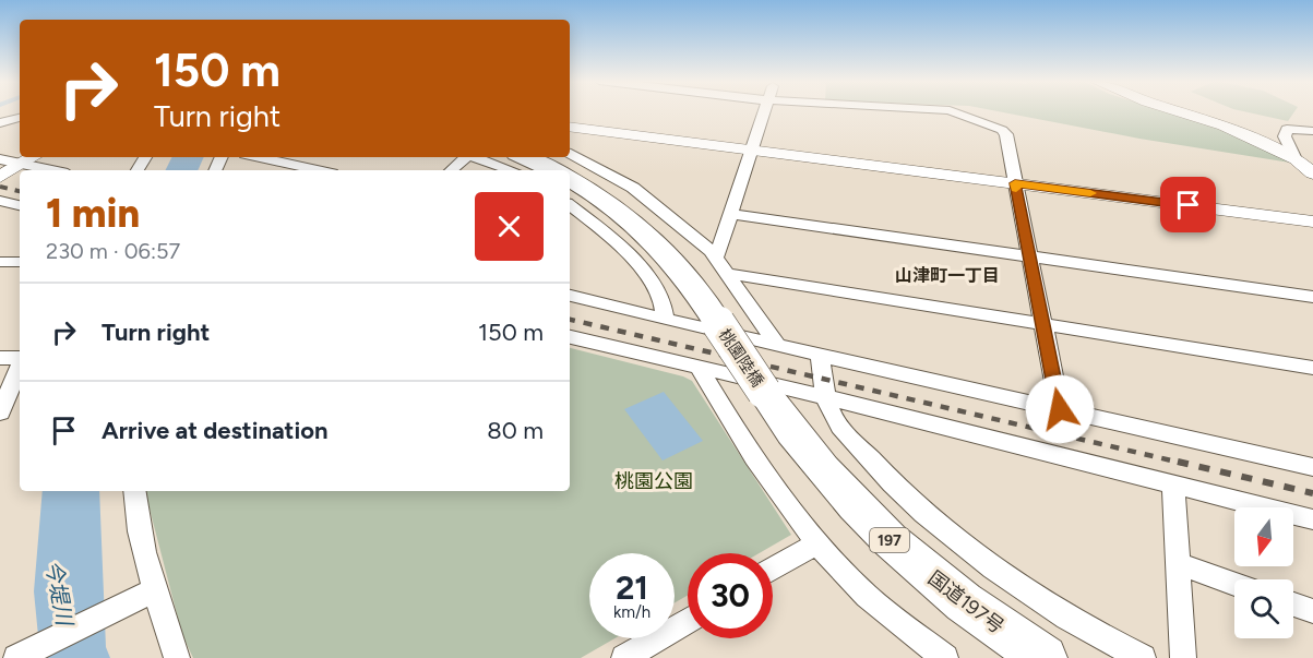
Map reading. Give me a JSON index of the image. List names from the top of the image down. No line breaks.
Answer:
{"streets":{"highway":["桃園陸橋","197","国道197号"]},"crossings":[["桃園陸橋","国道197号"]],"districts":["山津町一丁目"],"water":["今堤川"],"parks":["桃園公園"],"north":"bottom","page":{"turn":["150 m","Turn right"],"heading":["1 min","230 m · 06:57"],"list":[{"name":"Turn right","value":"150 m"},{"name":"Arrive at destination","value":"80 m"}],"speed":"21 km/h","limit":"30"}}
